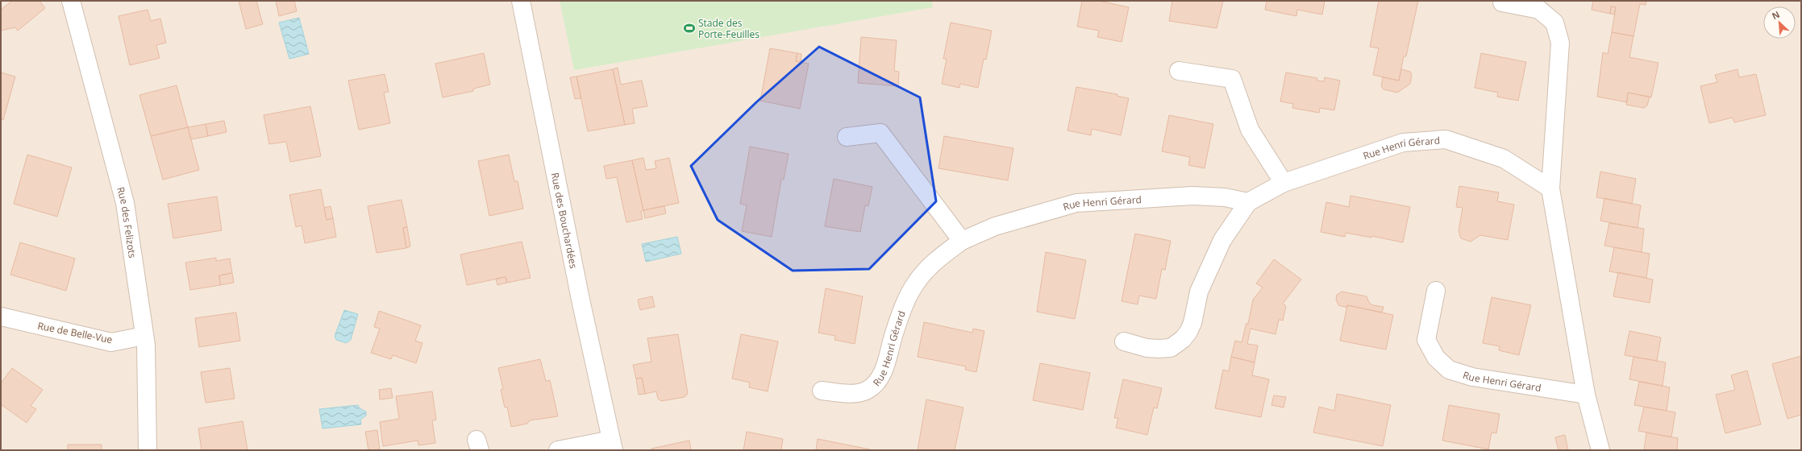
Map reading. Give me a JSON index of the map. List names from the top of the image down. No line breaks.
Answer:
{"streets":{"street":["Rue Henri Gérard","Rue des Bouchardées","Rue des Felizots","Rue de Belle-Vue"]},"crossings":[["Rue des Felizots","Rue de Belle-Vue"]],"places":{"sports":["Stade des Porte-Feuilles"]},"north":"top left"}
